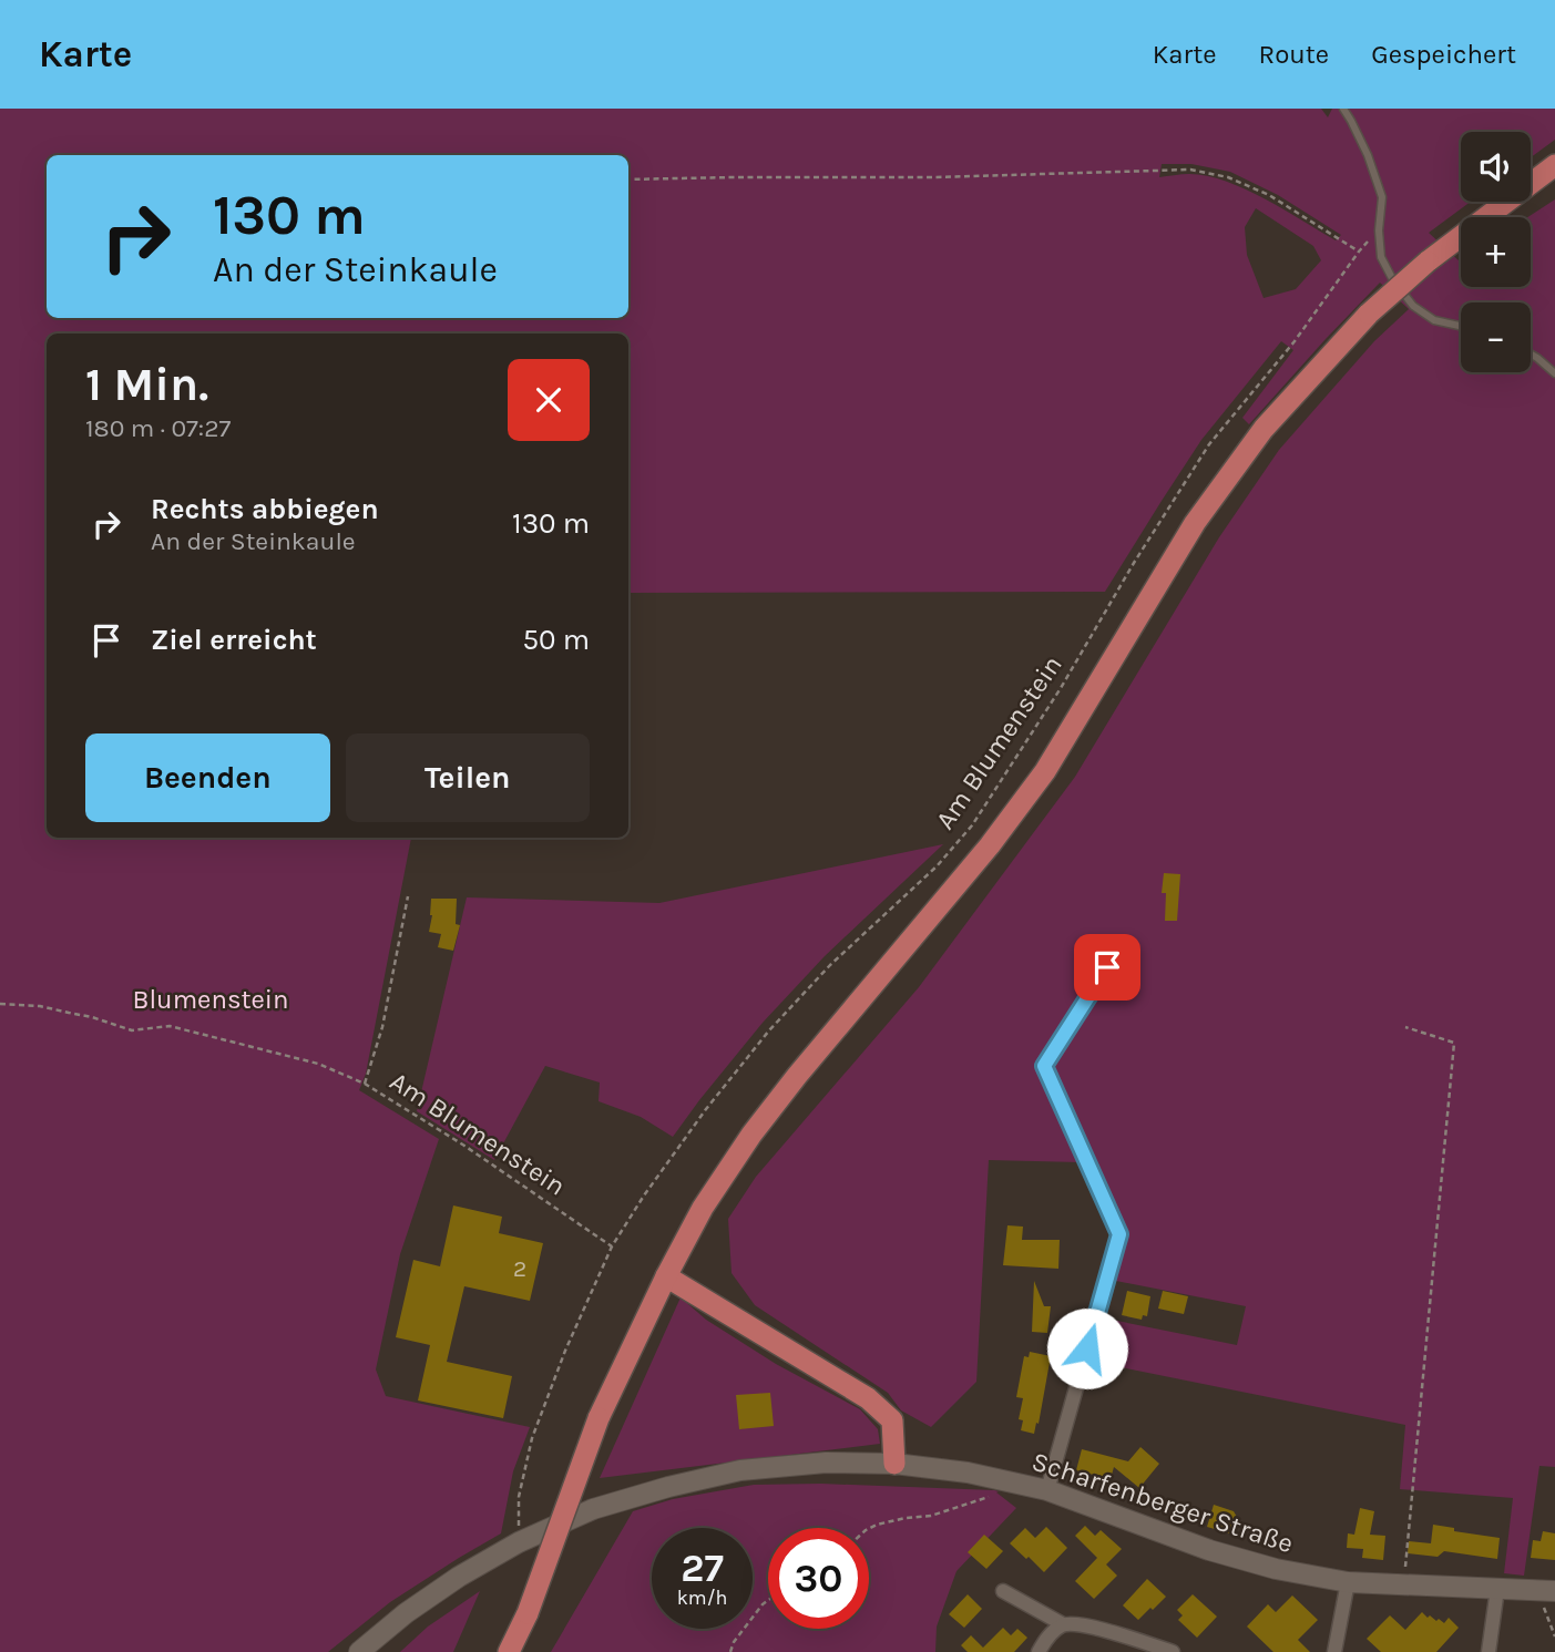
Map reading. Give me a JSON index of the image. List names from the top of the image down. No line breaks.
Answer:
{"streets":{"street":["Scharfenberger Straße"],"path":["Am Blumenstein"]},"crossings":[["Am Blumenstein","Scharfenberger Straße"]],"parks":["Blumenstein"],"house_numbers":["2"],"page":{"header":"Karte","nav":["Karte","Route","Gespeichert"],"map_buttons":["+","−"],"turn":["130 m","An der Steinkaule"],"heading":["1 Min.","180 m · 07:27"],"list":[{"name":"Rechts abbiegen","note":"An der Steinkaule","value":"130 m"},{"name":"Ziel erreicht","value":"50 m"}],"buttons":["Beenden","Teilen"],"speed":"27 km/h","limit":"30"}}
